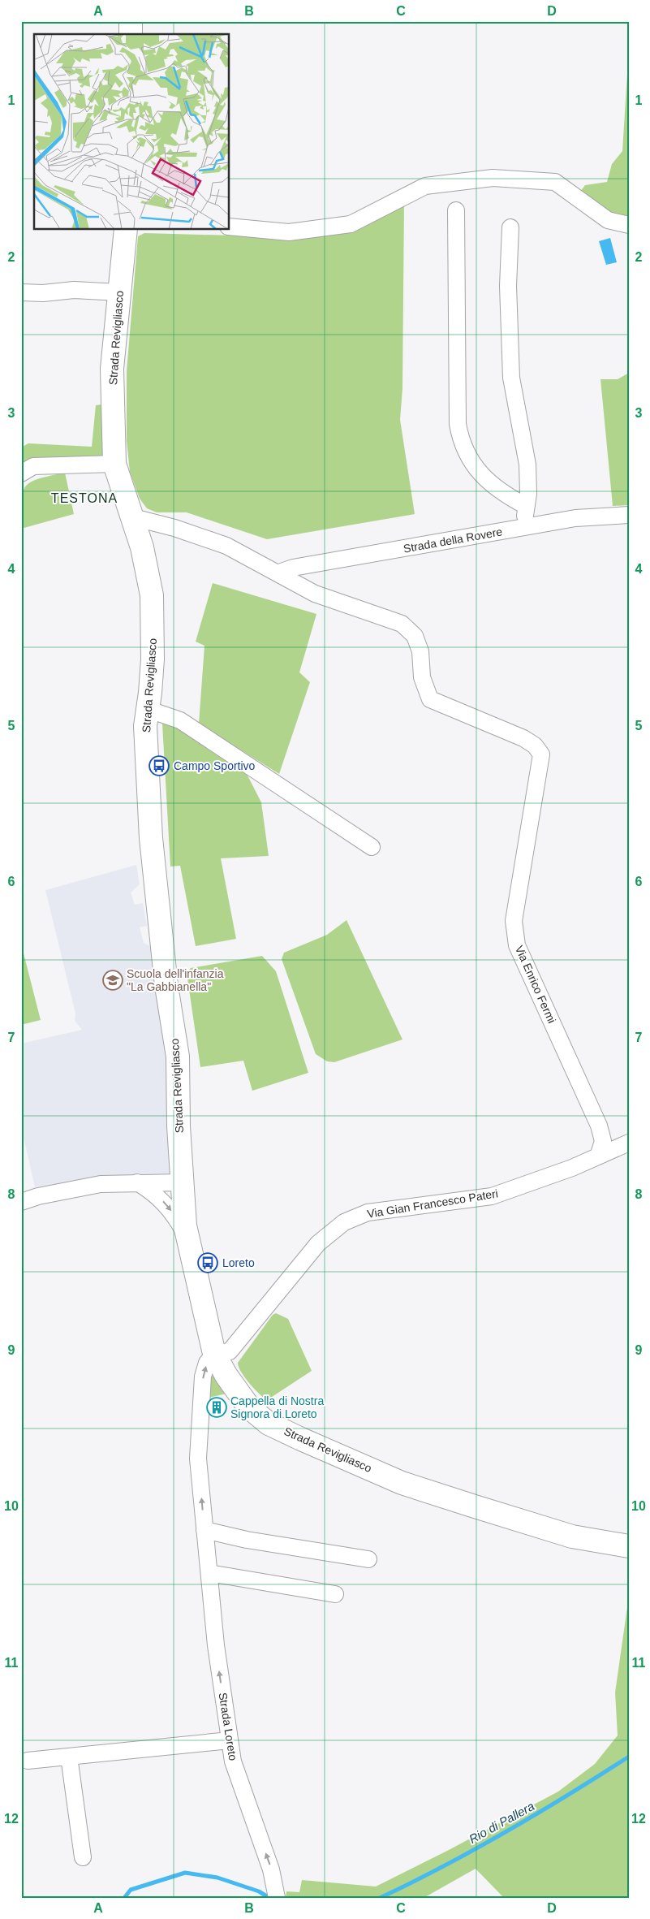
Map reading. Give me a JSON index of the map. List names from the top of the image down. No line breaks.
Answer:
{"streets":{"street":["Strada Revigliasco","Strada della Rovere","Via Enrico Fermi","Via Gian Francesco Pateri","Strada Loreto"]},"crossings":[["Strada Revigliasco","Via Gian Francesco Pateri"],["Strada Revigliasco","Strada Loreto"],["Strada della Rovere","Via Enrico Fermi"],["Via Enrico Fermi","Via Gian Francesco Pateri"],["Via Gian Francesco Pateri","Strada Loreto"]],"one_way":["Strada Loreto"],"districts":["TESTONA"],"water":["Rio di Pallera"],"places":{"bus stop":["Campo Sportivo","Loreto"],"school or university":["Scuola dell'infanzia \"La Gabbianella\""],"building":["Cappella di Nostra Signora di Loreto"]},"grid":{"columns":["A","B","C","D"],"rows":["1","2","3","4","5","6","7","8","9","10","11","12"]}}
